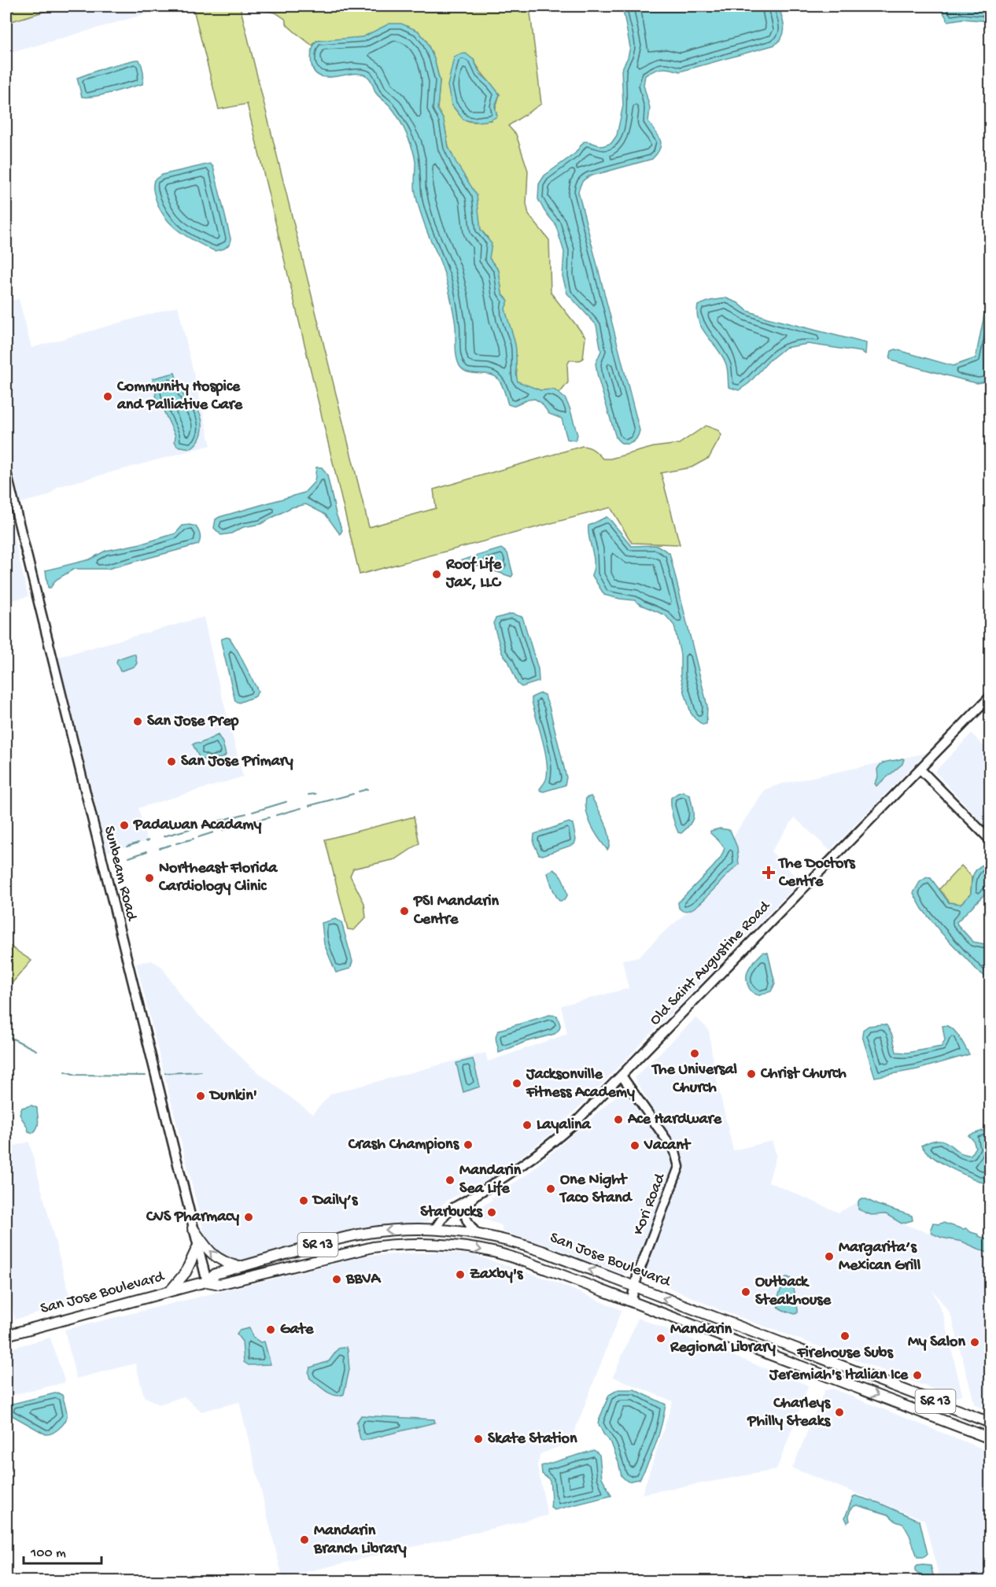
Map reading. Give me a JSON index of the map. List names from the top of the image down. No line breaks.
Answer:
{"streets":{"main road":["SR 13","San Jose Boulevard"],"street":["Sunbeam Road","Old Saint Augustine Road","Kori Road"]},"crossings":[["Sunbeam Road","San Jose Boulevard"],["Old Saint Augustine Road","Kori Road"],["Old Saint Augustine Road","San Jose Boulevard"],["Kori Road","San Jose Boulevard"]],"places":{"other":["Community Hospice and Palliative Care","Roof Life Jax, LLC","San Jose Prep","San Jose Primary","Padawan Acadamy","Northeast Florida Cardiology Clinic","PSI Mandarin Centre","The Universal Church","Christ Church","Jacksonville Fitness Academy","Dunkin'","Ace Hardware","Layalina","Crash Champions","Vacant","Mandarin Sea Life","One Night Taco Stand","Daily’s","Starbucks","CVS Pharmacy","Margarita’s Mexican Grill","Zaxby's","BBVA","Outback Steakhouse","Gate","Firehouse Subs","Mandarin Regional Library","My Salon","Jeremiah's Italian Ice","Charleys Philly Steaks","Skate Station","Mandarin Branch Library"],"health":["The Doctors Centre"]},"scale_bar":"100 m"}
